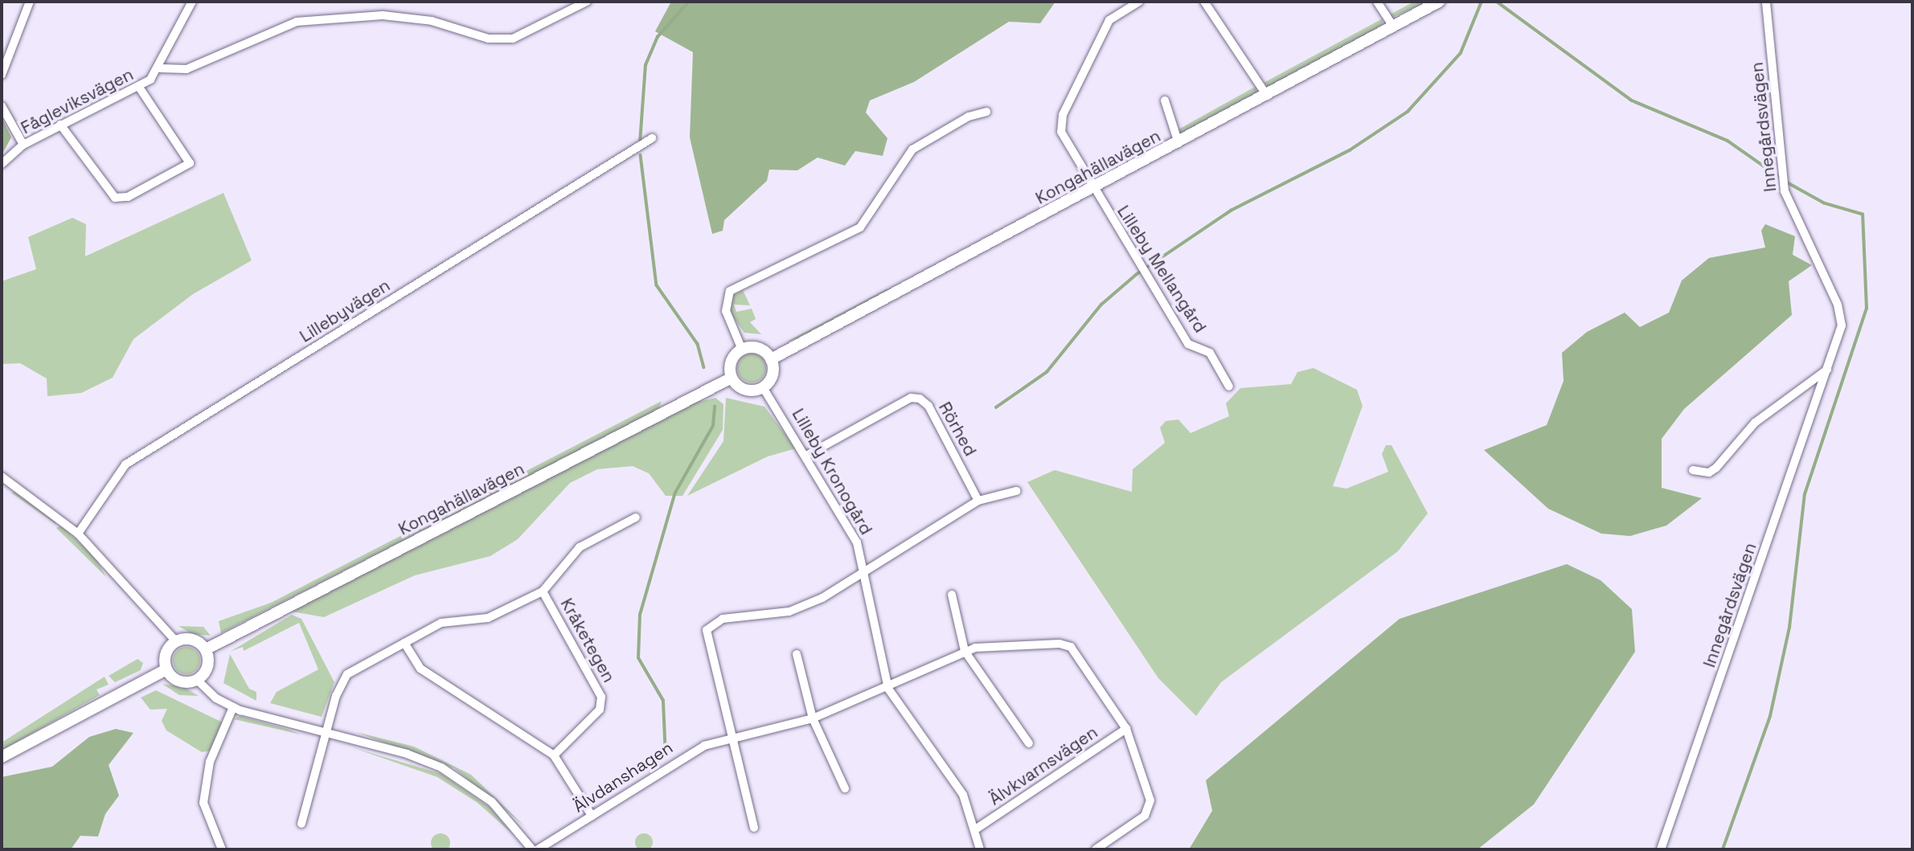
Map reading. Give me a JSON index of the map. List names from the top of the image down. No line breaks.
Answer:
{"streets":{"street":["Fågleviksvägen","Innegårdsvägen","Kongahällavägen","Lilleby Mellangård","Lillebyvägen","Rörhed","Lilleby Kronogård","Kråketegen","Älvkvarnsvägen","Älvdanshagen"]},"crossings":[["Kongahällavägen","Lilleby Mellangård"],["Kongahällavägen","Lilleby Kronogård"],["Rörhed","Lilleby Kronogård"],["Lilleby Kronogård","Älvkvarnsvägen"],["Lilleby Kronogård","Älvdanshagen"],["Älvkvarnsvägen","Älvdanshagen"]]}
